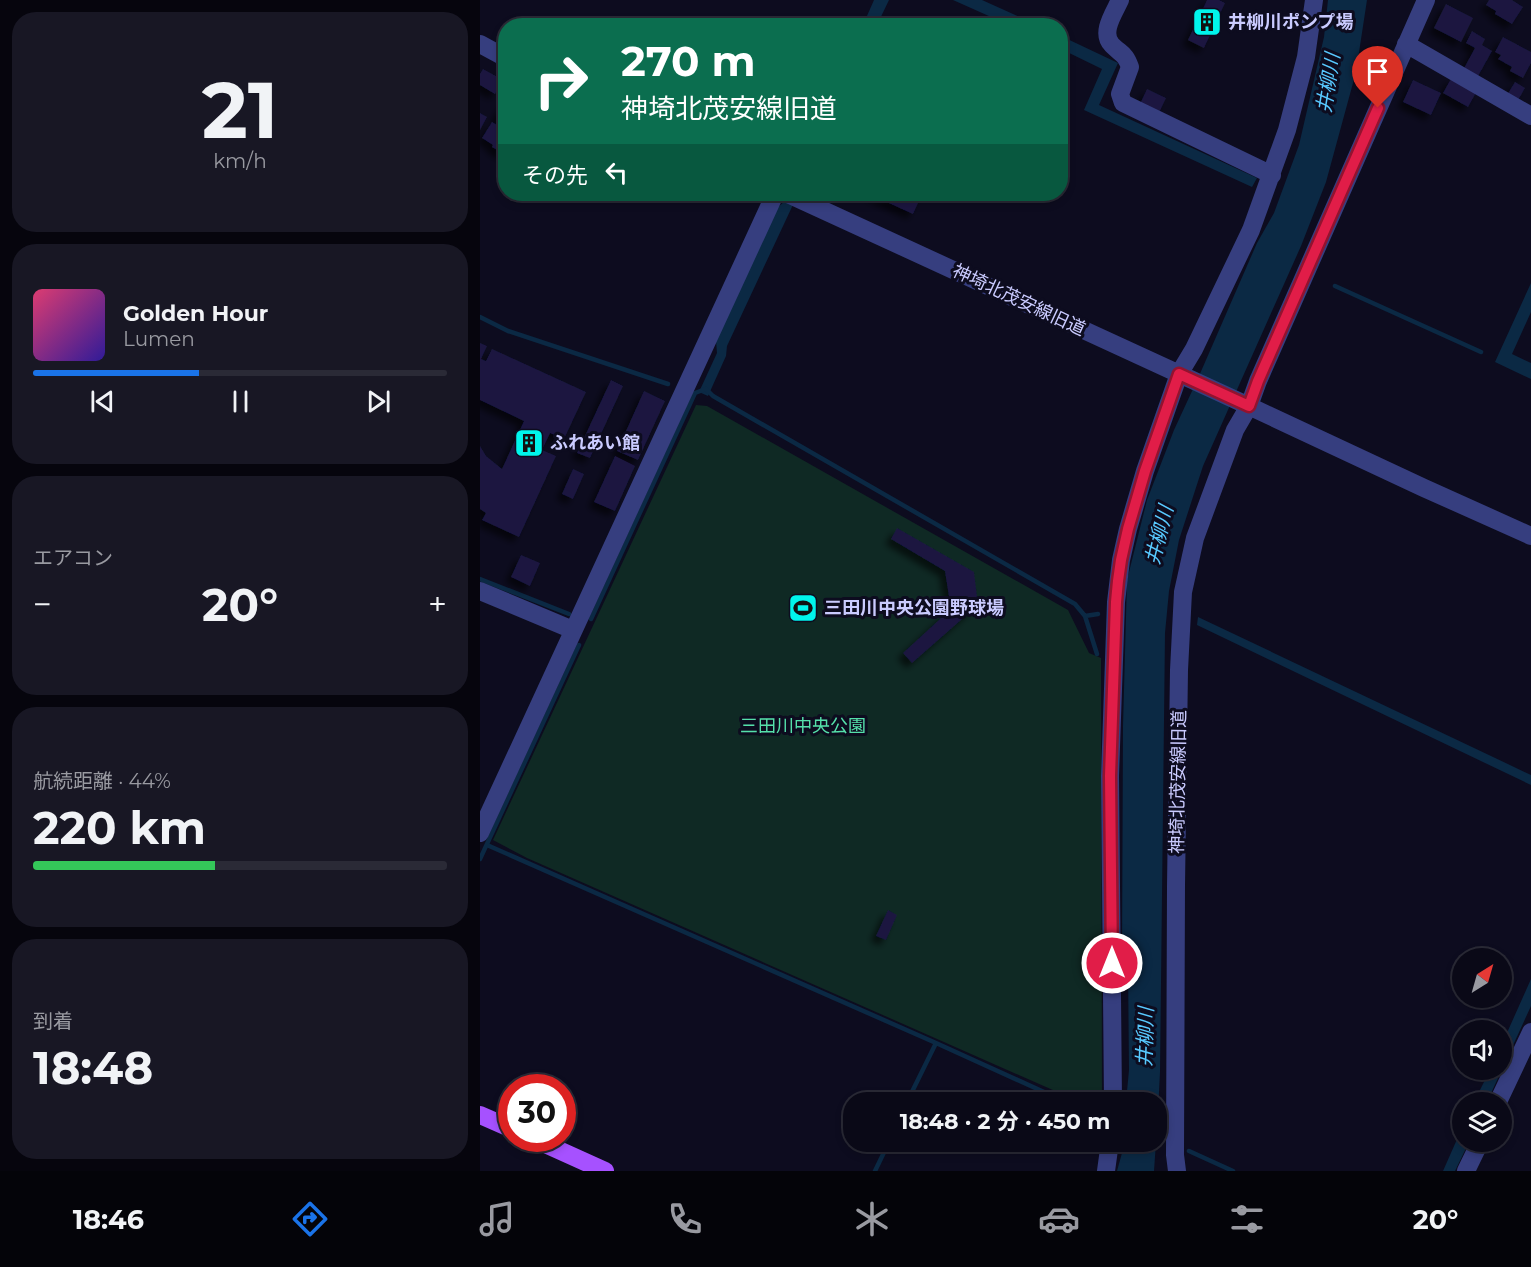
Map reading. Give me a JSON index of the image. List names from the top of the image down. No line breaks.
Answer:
{"streets":{"street":["神埼北茂安線旧道"]},"water":["井柳川"],"parks":["三田川中央公園"],"places":{"building":["井柳川ポンプ場","ふれあい館"],"sports":["三田川中央公園野球場"]},"north":"top right","page":{"tile":[["21","km/h"],"エアコン",["航続距離 · 44%","220 km"],["到着","18:48"]],"turn":["270 m","神埼北茂安線旧道"],"then":"その先","song":["Golden Hour","Lumen"],"heat":["−","20°","+"],"limit":"30","trip":"18:48 · 2 分 · 450 m","tabs":["18:46","20°"]}}
